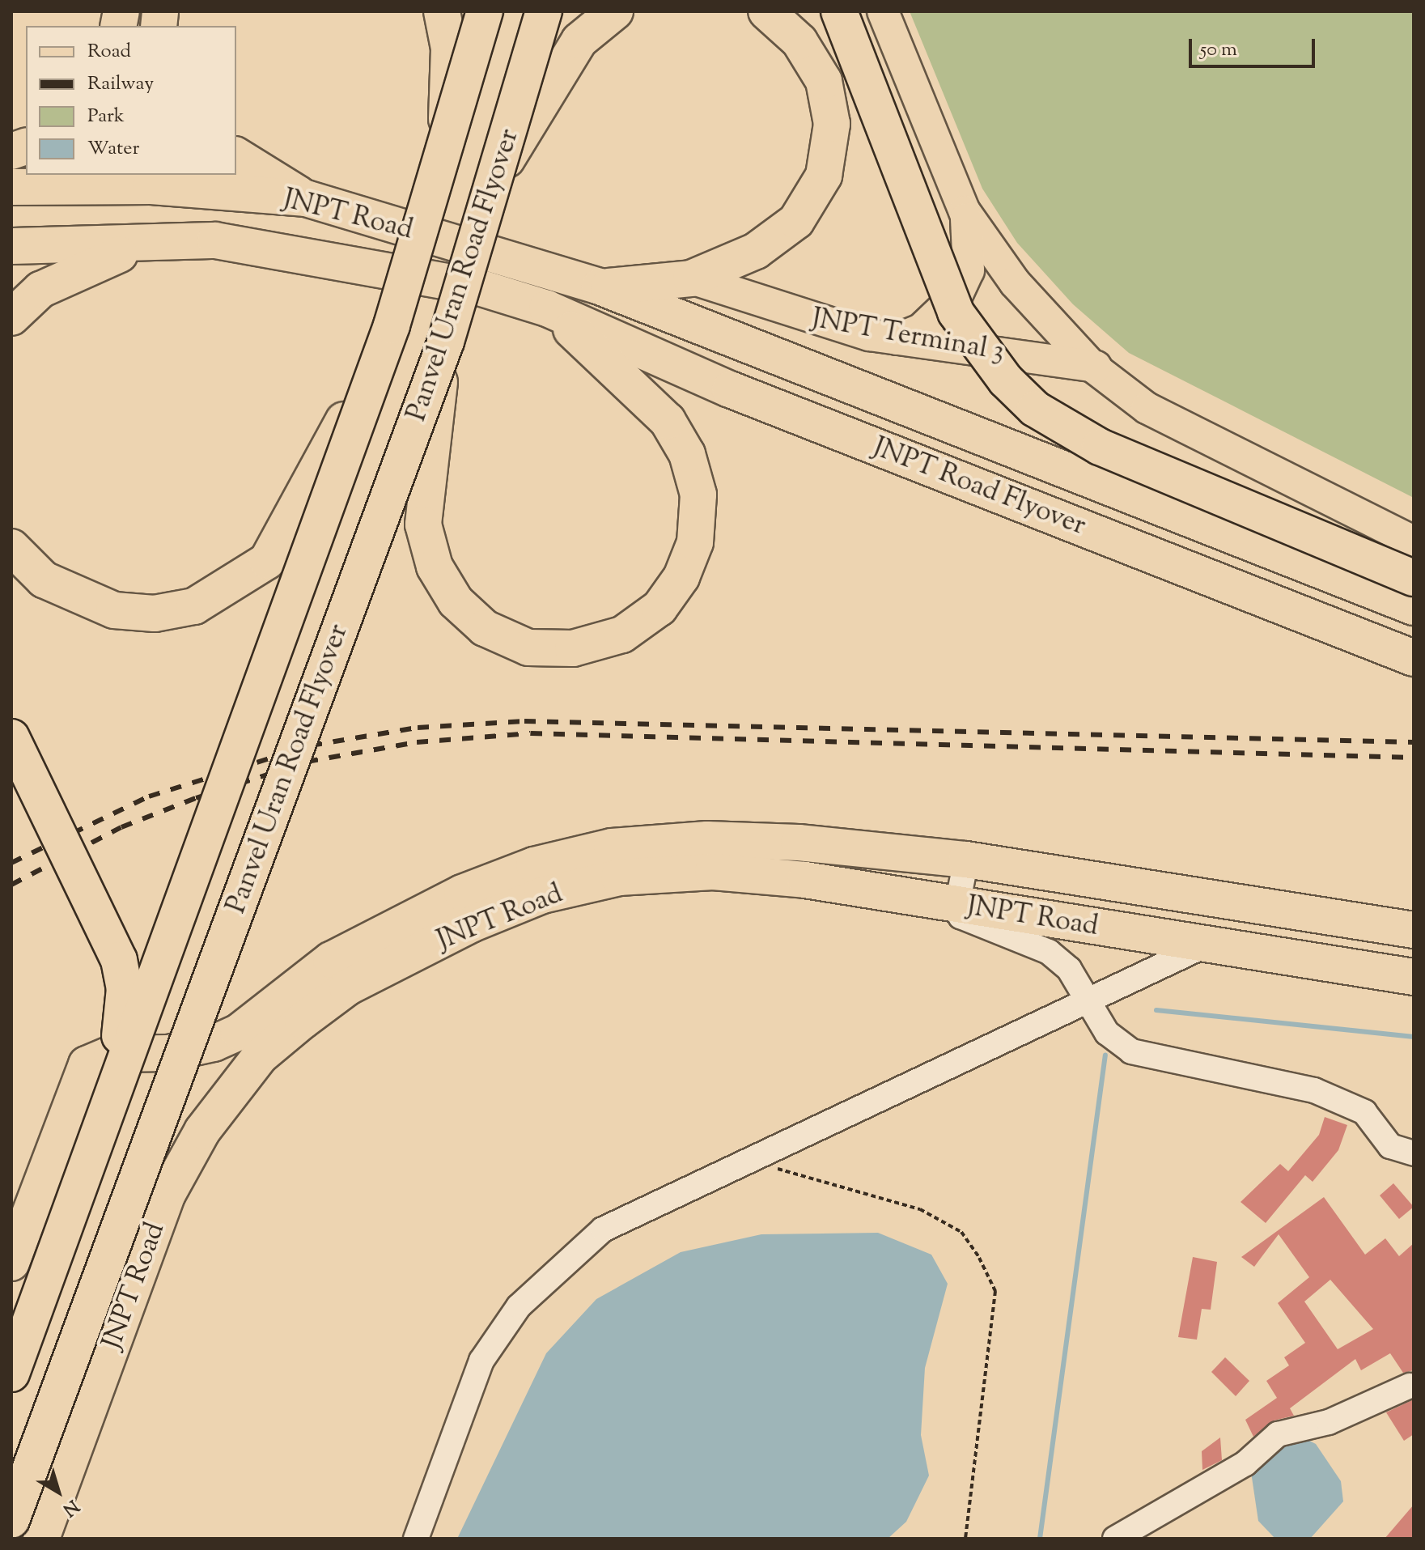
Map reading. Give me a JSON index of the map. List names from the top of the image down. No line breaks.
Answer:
{"streets":{"highway":["JNPT Road","Panvel Uran Road Flyover","JNPT Road Flyover"],"main road":["JNPT Terminal 3"]},"crossings":[["JNPT Road","JNPT Road Flyover"]],"legend":["Road","Railway","Park","Water"],"scale_bar":"50 m","north":"bottom right"}
